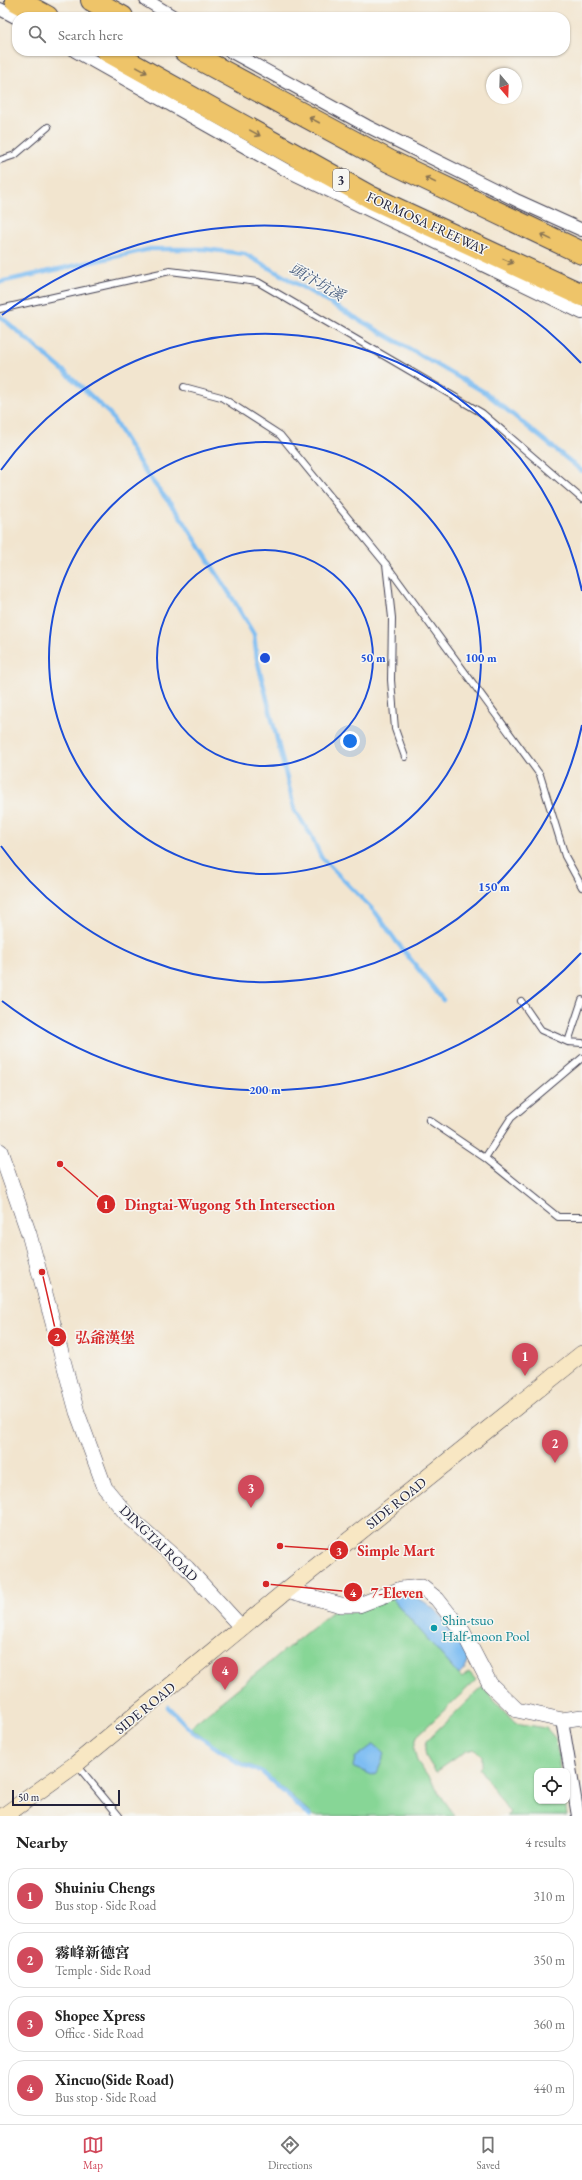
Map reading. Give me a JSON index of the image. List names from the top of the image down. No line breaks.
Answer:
{"streets":{"highway":["3","FORMOSA FREEWAY"],"main road":["SIDE ROAD"],"street":["DINGTAI ROAD"]},"crossings":[["SIDE ROAD","DINGTAI ROAD"]],"water":["頭汴坑溪"],"places":["Dingtai-Wugong 5th Intersection","弘爺漢堡","Simple Mart","7-Eleven","Shin-tsuo Half-moon Pool"],"scale_bar":"50 m","north":"bottom","page":{"search":"Search here","pins":["1","2","3","4"],"scale":"50 m","heading":["Nearby","4 results"],"list":[{"mark":"1","name":"Shuiniu Chengs","note":"Bus stop · Side Road","value":"310 m"},{"mark":"2","name":"霧峰新德宮","note":"Temple · Side Road","value":"350 m"},{"mark":"3","name":"Shopee Xpress","note":"Office · Side Road","value":"360 m"},{"mark":"4","name":"Xincuo(Side Road)","note":"Bus stop · Side Road","value":"440 m"}],"nav":["Map","Directions","Saved"]},"rings":["50 m","100 m","150 m","200 m"]}
